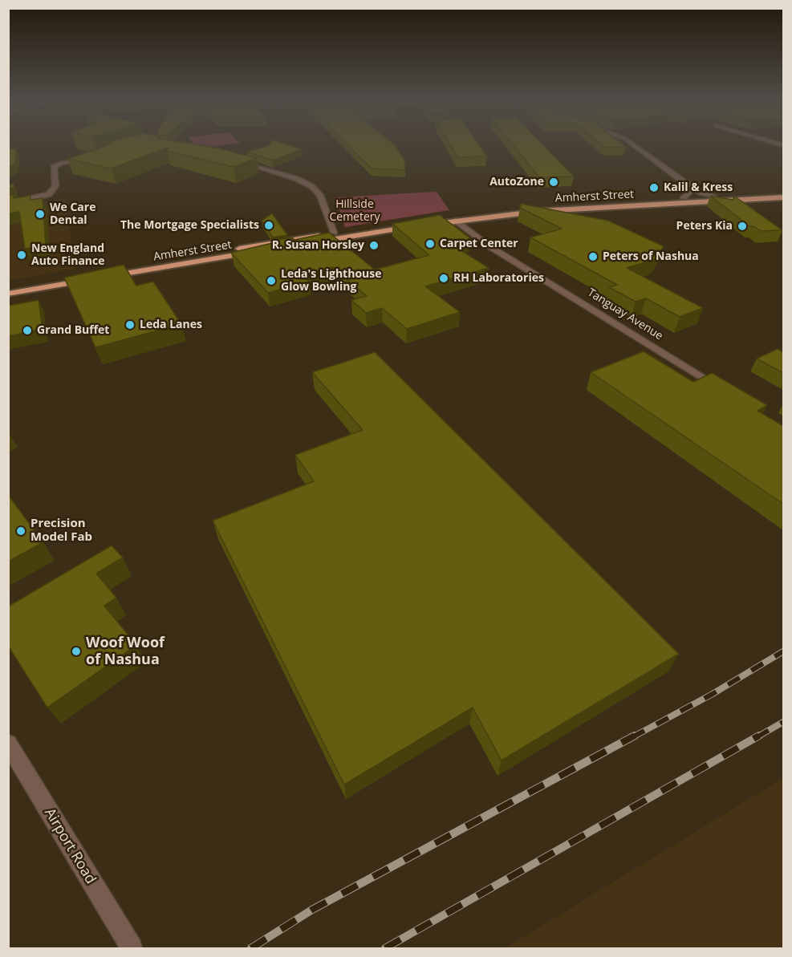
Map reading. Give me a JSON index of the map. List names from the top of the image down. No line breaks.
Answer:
{"streets":{"highway":["Amherst Street"],"street":["Tanguay Avenue","Airport Road"]},"crossings":[["Amherst Street","Tanguay Avenue"]],"parks":["Hillside Cemetery"],"places":["AutoZone","Kalil & Kress","We Care Dental","The Mortgage Specialists","Peters Kia","Carpet Center","R. Susan Horsley","New England Auto Finance","Peters of Nashua","RH Laboratories","Leda's Lighthouse Glow Bowling","Leda Lanes","Grand Buffet","Precision Model Fab","Woof Woof of Nashua"]}
